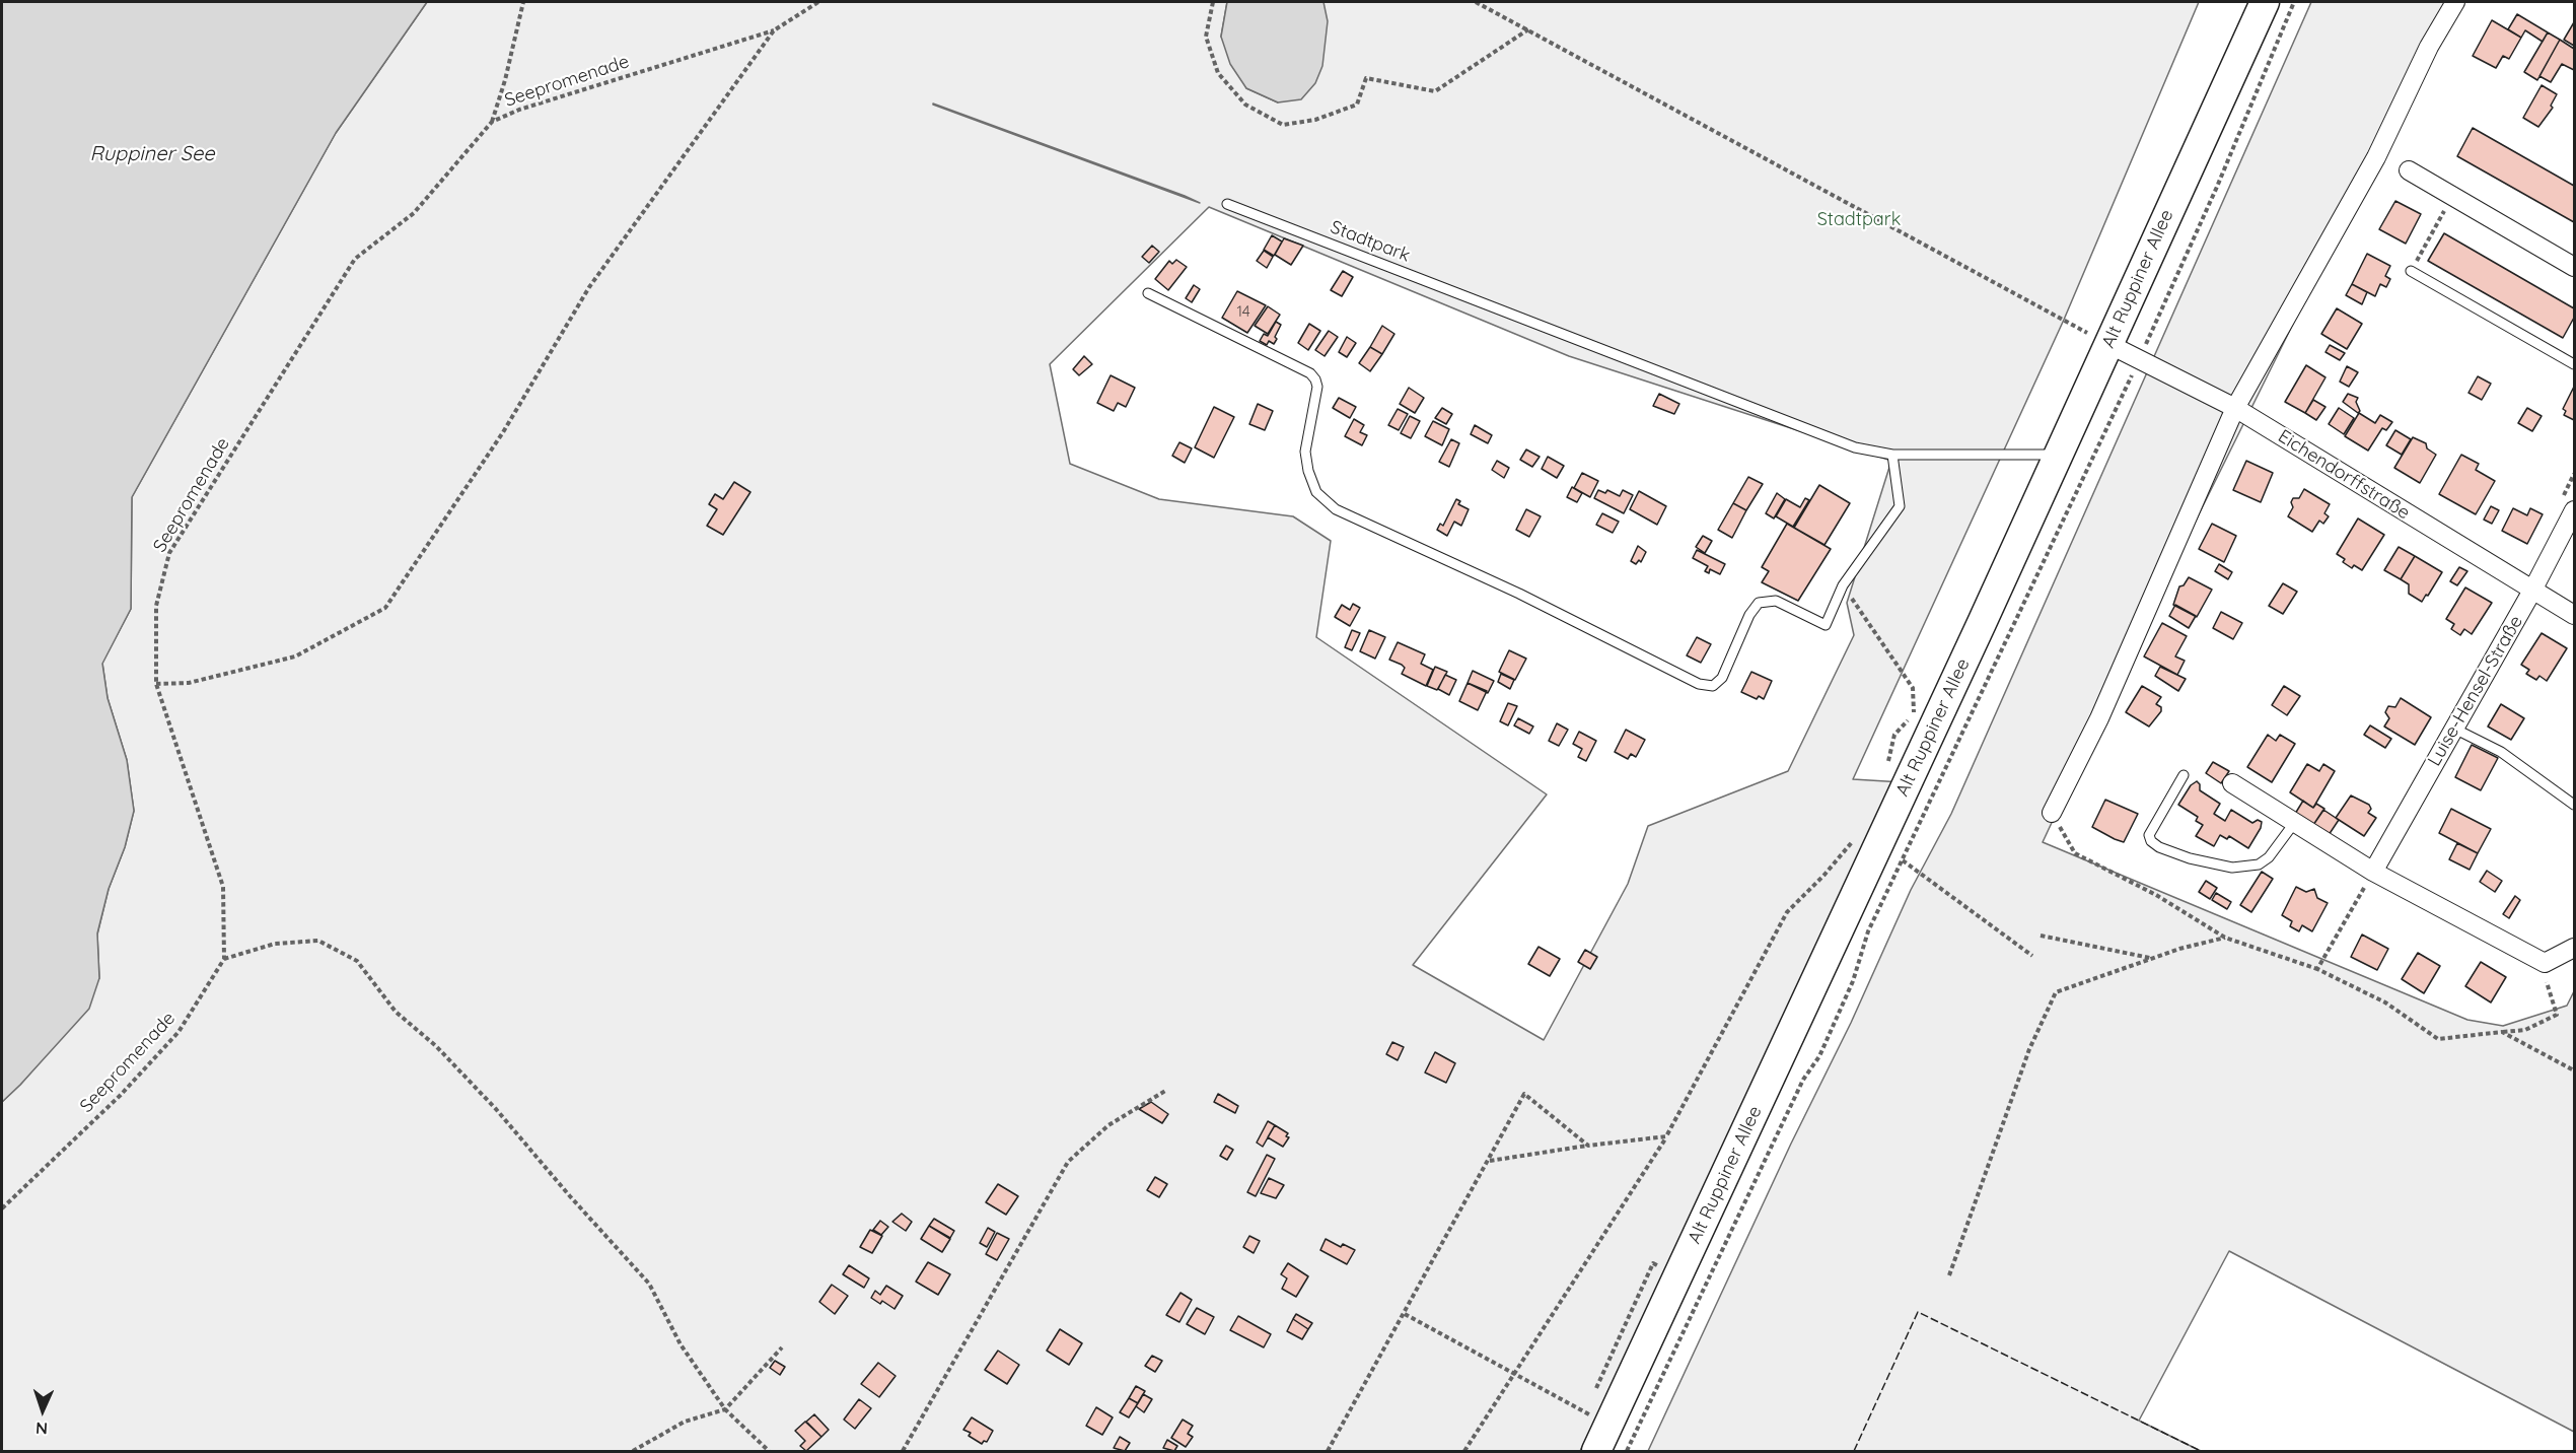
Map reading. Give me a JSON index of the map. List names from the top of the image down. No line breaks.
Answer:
{"streets":{"main road":["Alt Ruppiner Allee"],"street":["Eichendorffstraße","Luise-Hensel-Straße"],"lane":["Stadtpark"],"path":["Seepromenade"]},"crossings":[["Stadtpark","Alt Ruppiner Allee"],["Alt Ruppiner Allee","Eichendorffstraße"],["Eichendorffstraße","Luise-Hensel-Straße"]],"water":["Ruppiner See"],"parks":["Stadtpark"],"house_numbers":["14"],"north":"bottom"}
